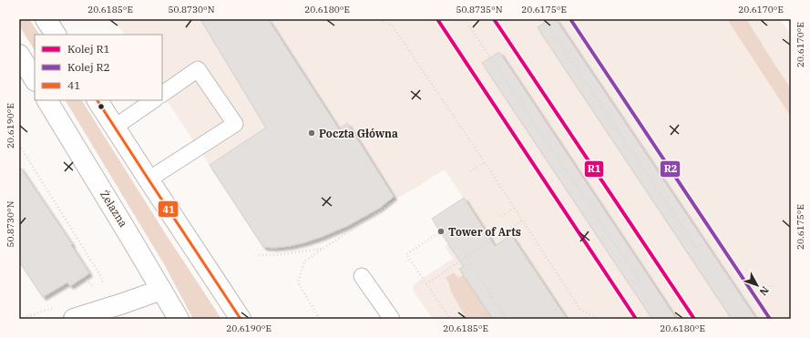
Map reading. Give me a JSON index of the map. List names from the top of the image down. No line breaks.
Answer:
{"streets":{"main road":["Żelazna"]},"places":["Poczta Główna","Tower of Arts"],"lines":["rail line R1","rail line R2","transit line 41"],"legend":["Kolej R1","Kolej R2","41"],"north":"bottom right","coordinates":["20.6185°E","50.8730°N","20.6180°E","50.8735°N","20.6175°E","20.6170°E","20.6190°E"]}
